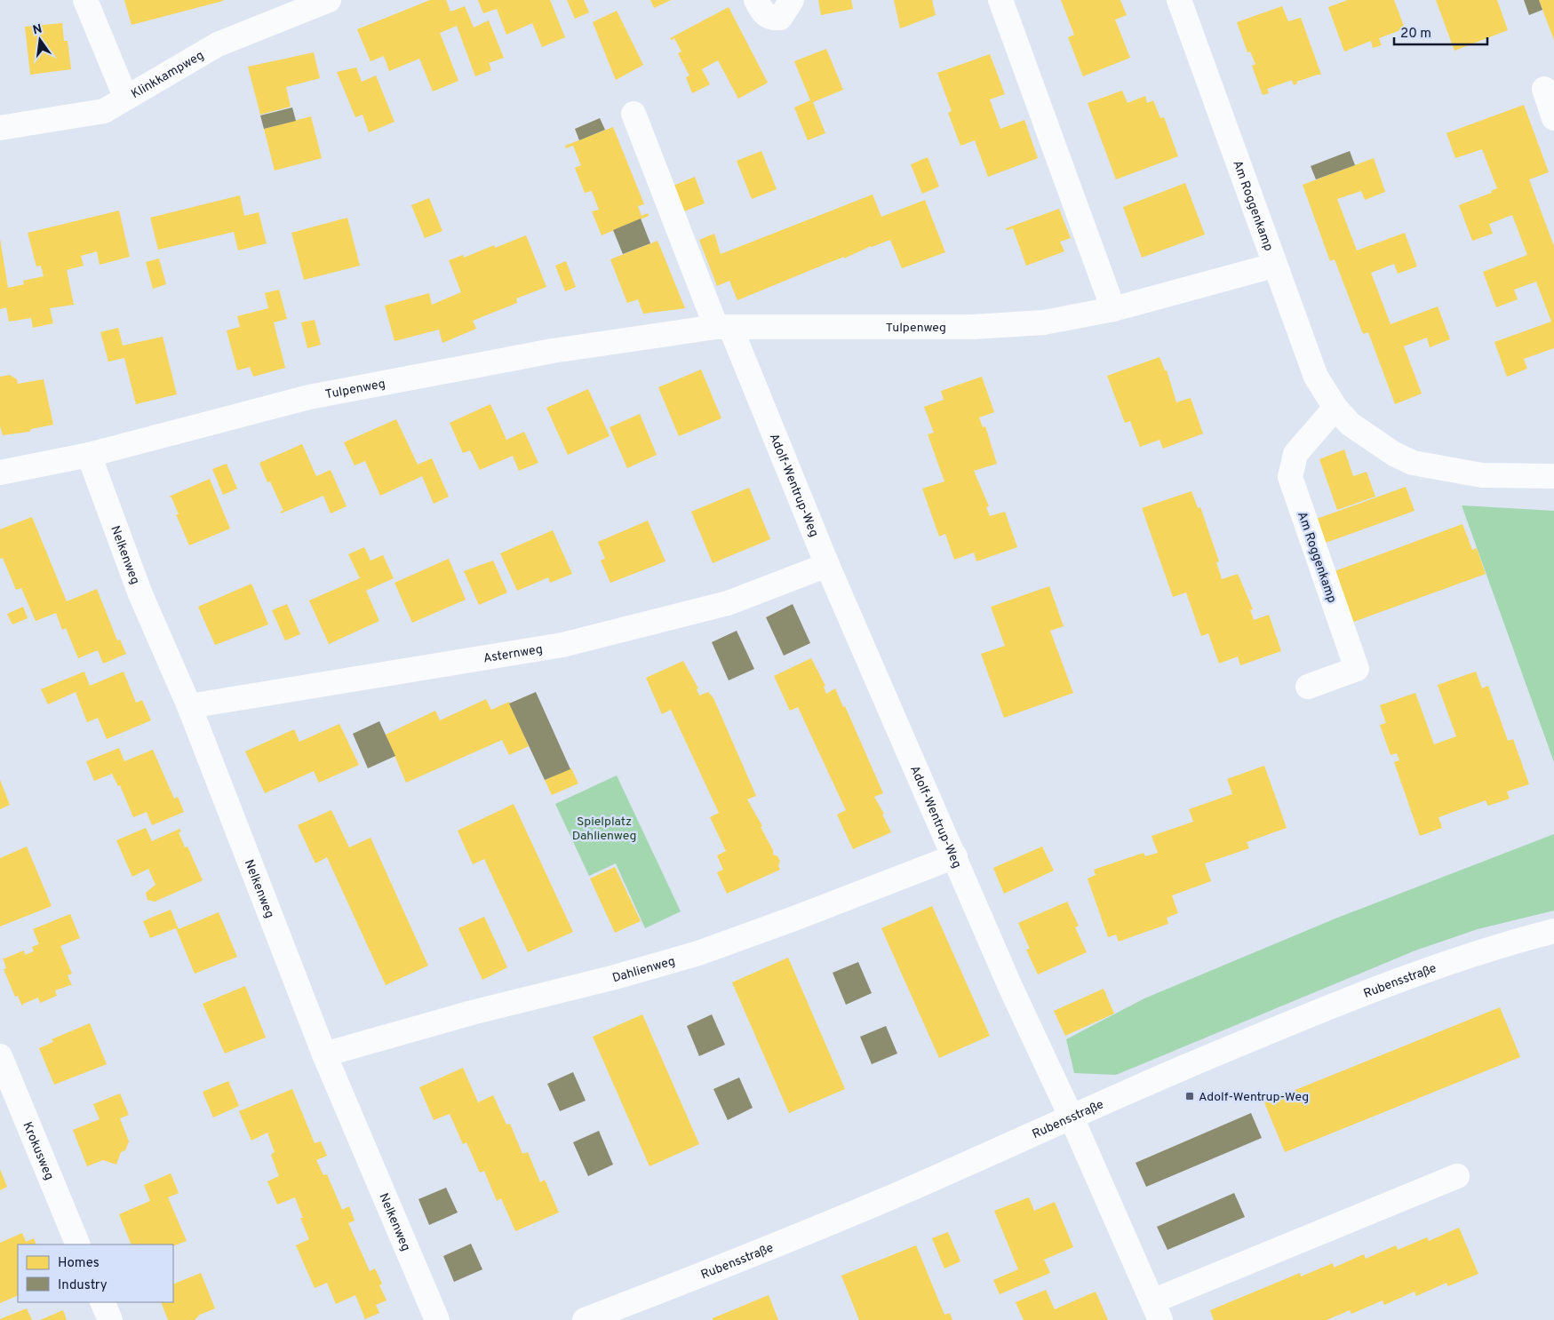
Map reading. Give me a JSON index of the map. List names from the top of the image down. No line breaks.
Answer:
{"streets":{"street":["Klinkkampweg","Am Roggenkamp","Tulpenweg","Adolf-Wentrup-Weg","Nelkenweg","Asternweg","Dahlienweg","Rubensstraße","Krokusweg"]},"crossings":[["Am Roggenkamp","Tulpenweg"],["Tulpenweg","Adolf-Wentrup-Weg"],["Tulpenweg","Nelkenweg"],["Adolf-Wentrup-Weg","Asternweg"],["Adolf-Wentrup-Weg","Dahlienweg"],["Adolf-Wentrup-Weg","Rubensstraße"],["Nelkenweg","Asternweg"],["Nelkenweg","Dahlienweg"]],"parks":["Spielplatz Dahlienweg"],"places":{"transit":["Adolf-Wentrup-Weg"]},"legend":["Homes","Industry"],"scale_bar":"20 m","north":"top"}
